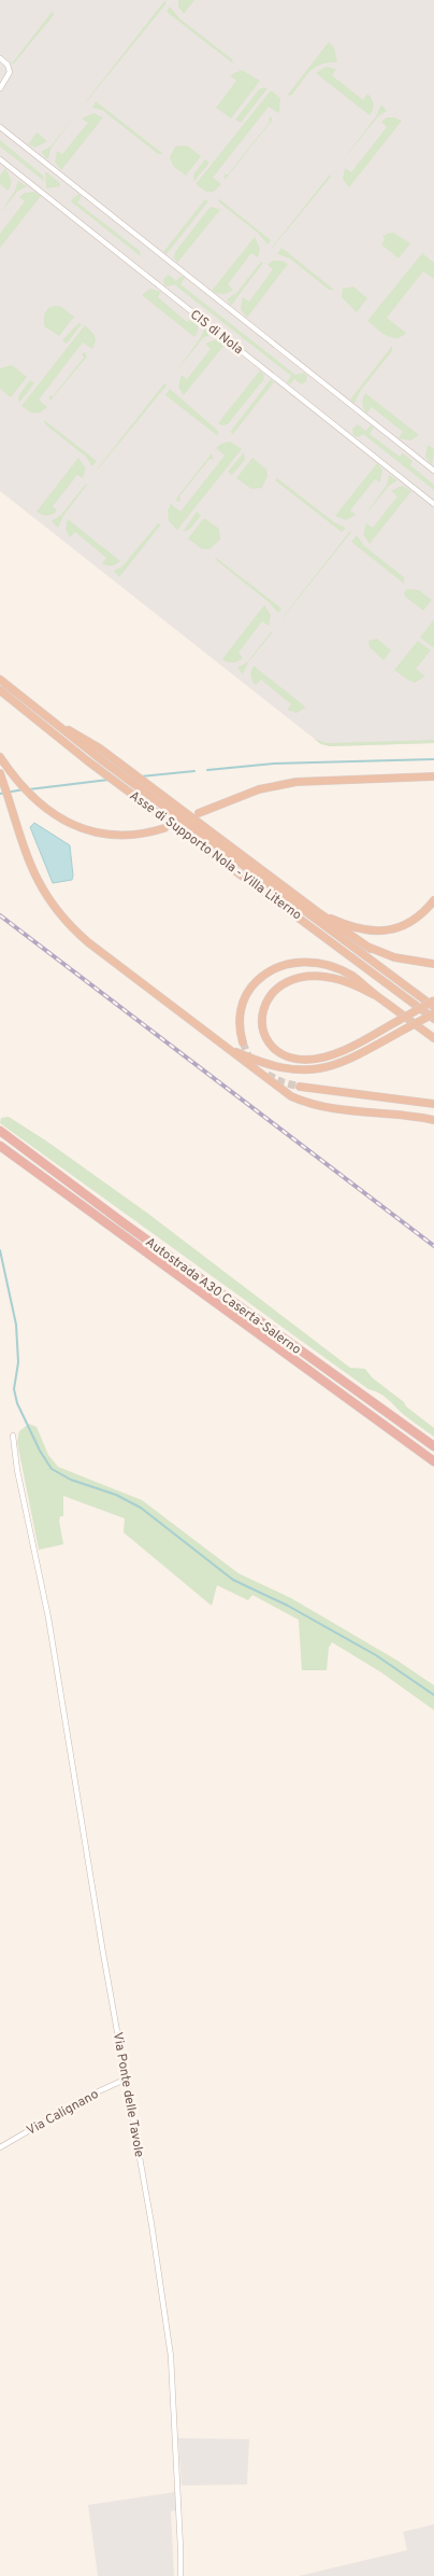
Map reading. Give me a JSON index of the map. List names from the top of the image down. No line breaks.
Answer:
{"streets":{"highway":["Asse di Supporto Nola - Villa Literno","Autostrada A30 Caserta-Salerno"],"street":["CIS di Nola","Via Ponte delle Tavole","Via Calignano"]},"crossings":[["Via Ponte delle Tavole","Via Calignano"]]}
